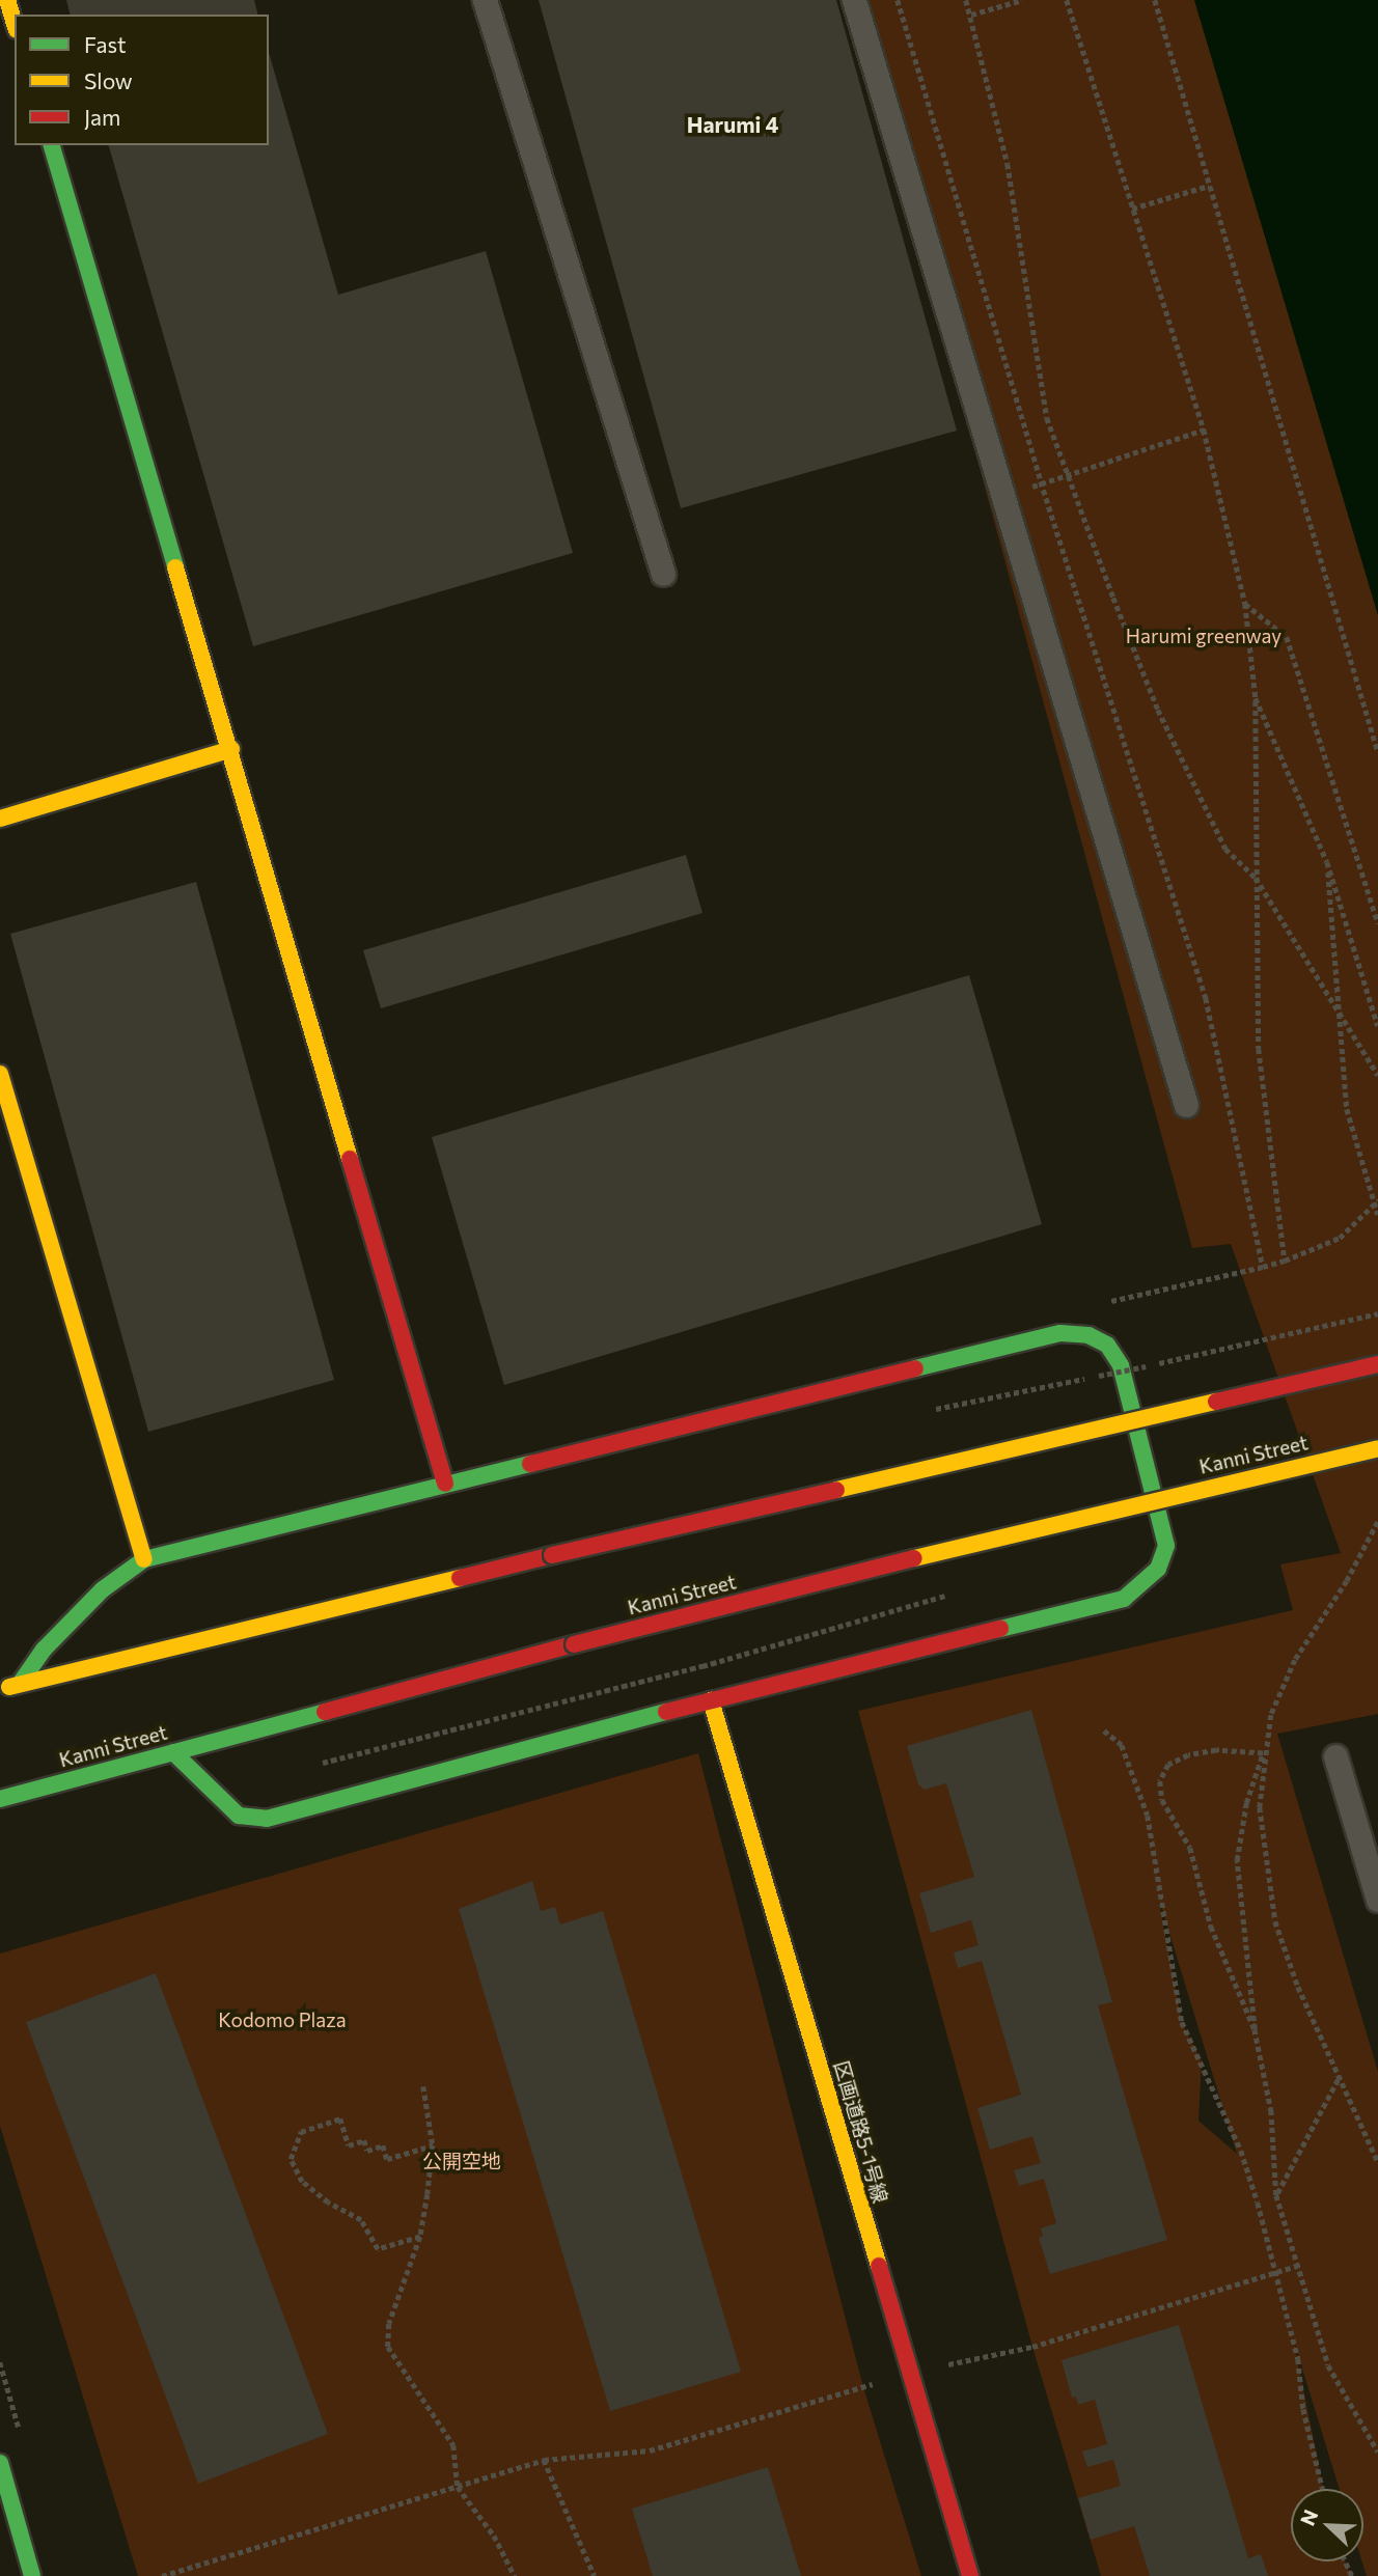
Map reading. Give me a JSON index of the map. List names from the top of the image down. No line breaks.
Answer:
{"streets":{"main road":["Kanni Street","区画道路5-1号線"]},"districts":["Harumi 4"],"parks":["Harumi greenway","Kodomo Plaza","公開空地"],"legend":["Fast","Slow","Jam"],"north":"top left"}
